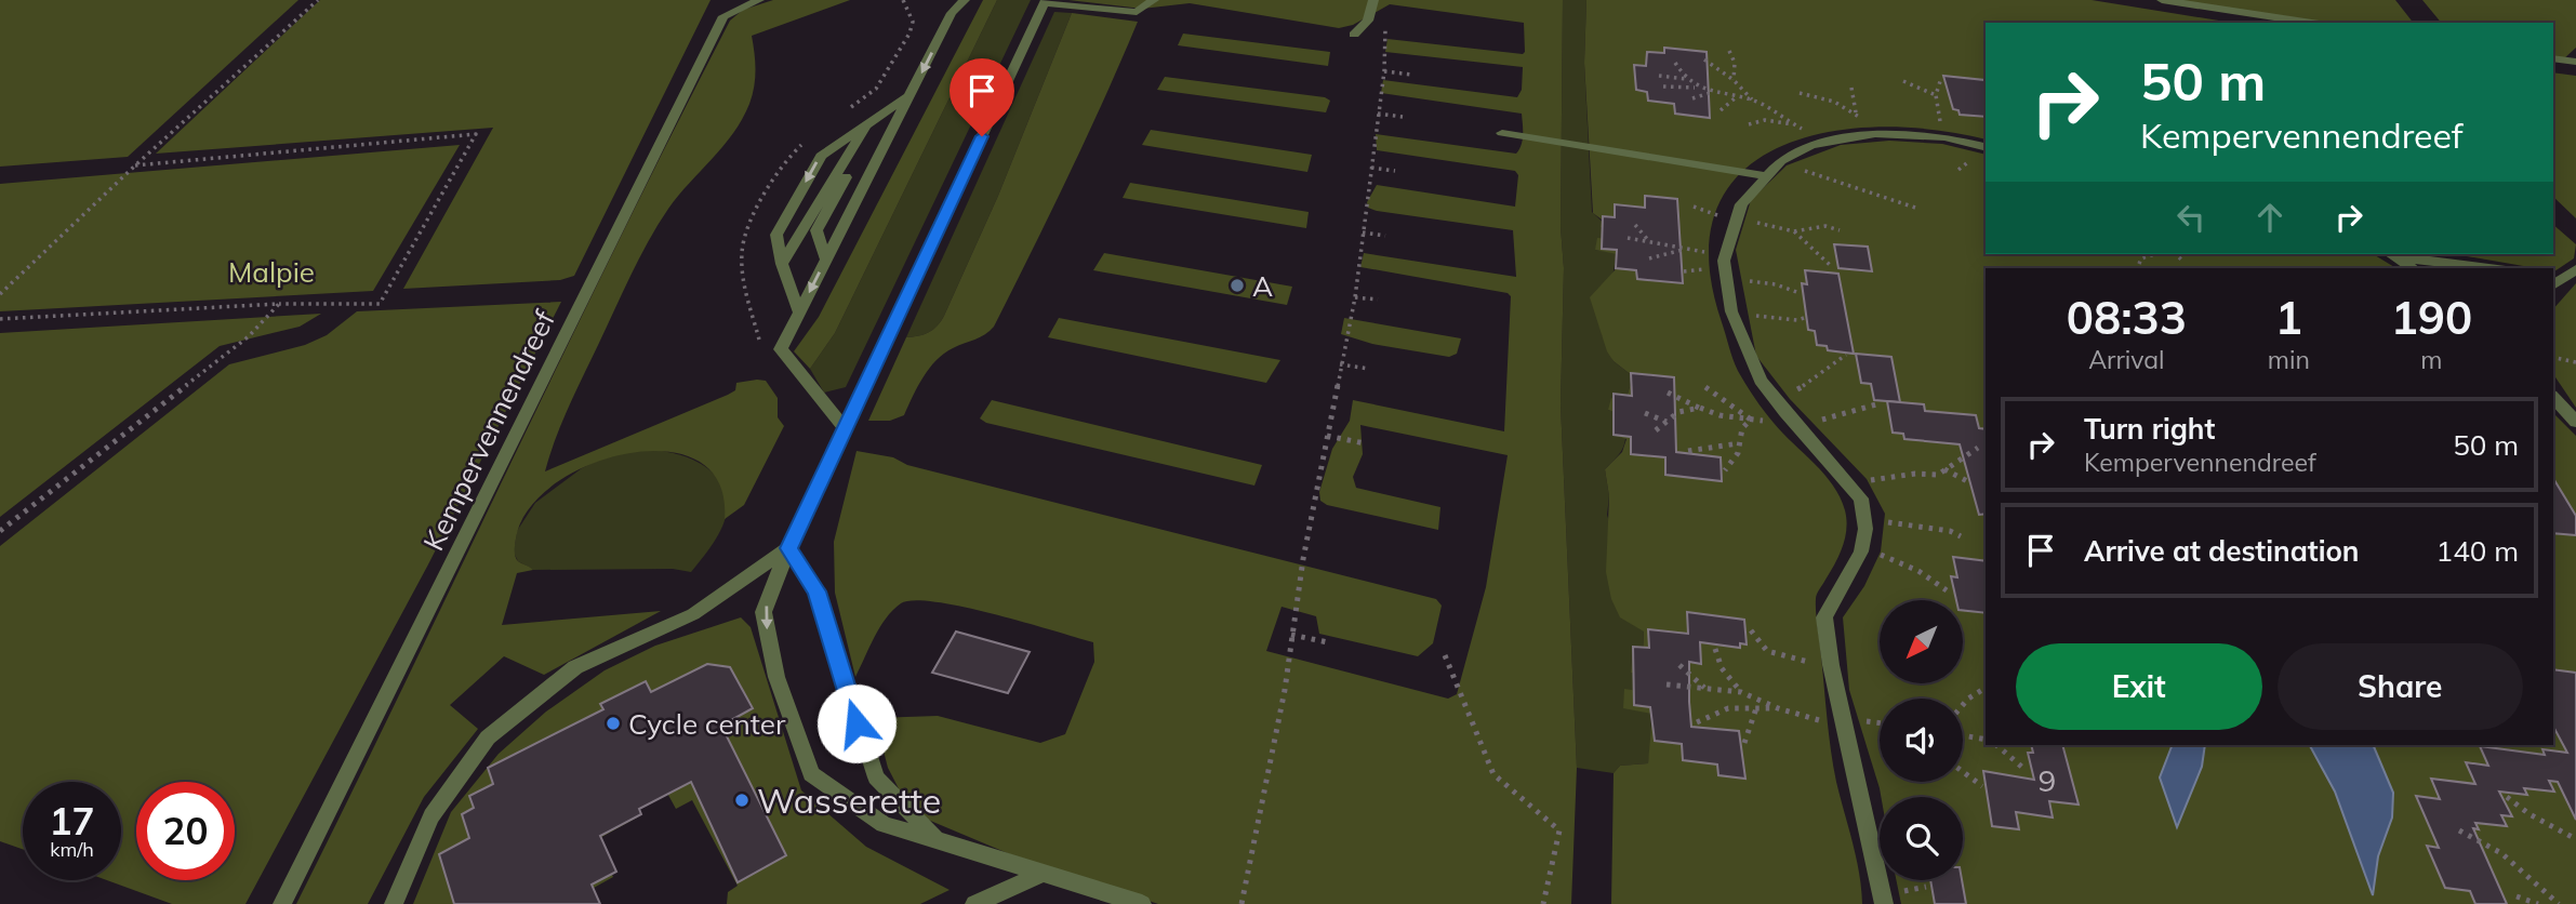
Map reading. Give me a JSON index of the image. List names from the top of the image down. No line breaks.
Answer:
{"streets":{"street":["Kempervennendreef"]},"parks":["Malpie"],"places":["A","Cycle center","Wasserette"],"house_numbers":["9"],"north":"bottom left","page":{"turn":["50 m","Kempervennendreef"],"eta":["08:33","Arrival","1","min","190","m"],"list":[{"name":"Turn right","note":"Kempervennendreef","value":"50 m"},{"name":"Arrive at destination","value":"140 m"}],"buttons":["Exit","Share"],"speed":"17 km/h","limit":"20"}}
